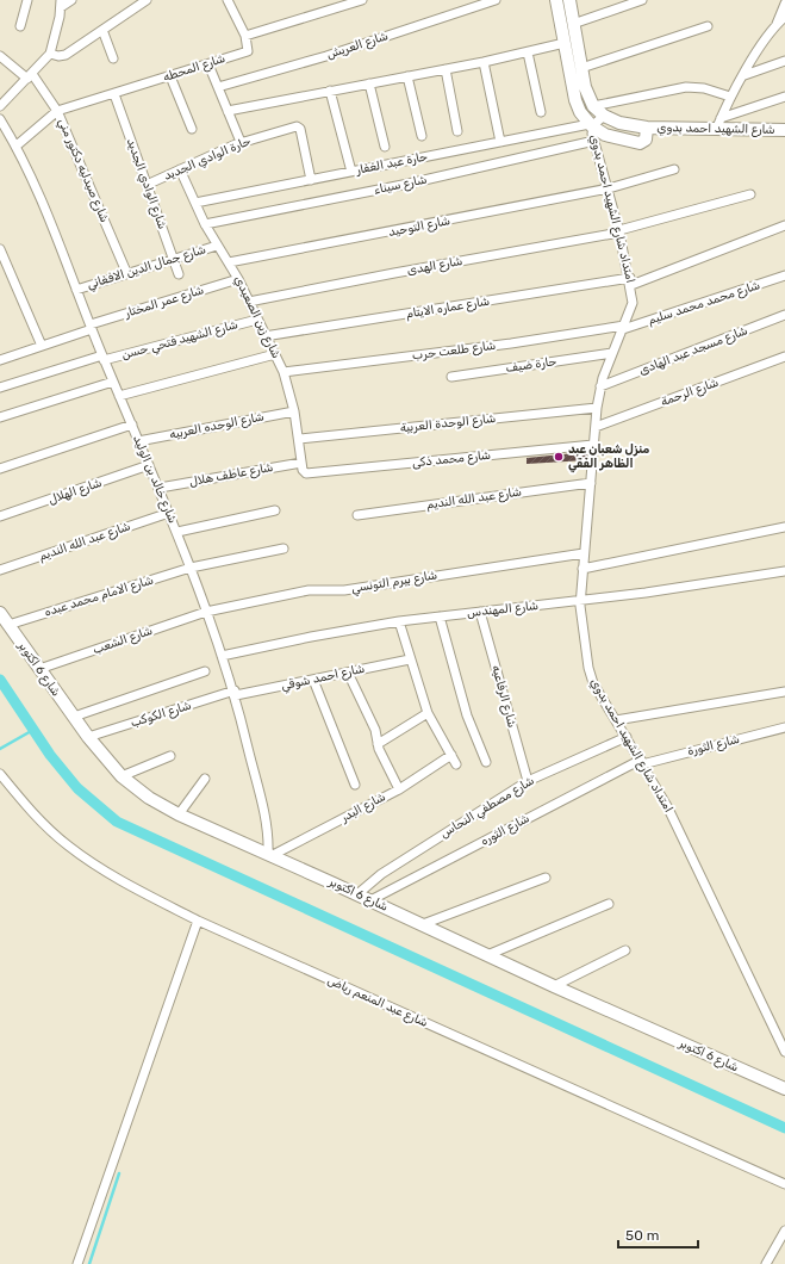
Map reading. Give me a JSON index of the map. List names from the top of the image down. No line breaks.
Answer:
{"streets":{"main road":["شارع الشهيد احمد بدوي","شارع 6 اكتوبر"],"street":["شارع العريش","شارع المحطه","حارة الوادي الجديد","حارة عبد الغفار","شارع صيدليه دكتور مني","شارع الوادي الجديد","شارع سيناء","امتداد شارع الشهيد احمد بدوي","شارع التوحيد","شارع الهدى","شارع جمال الدين الافغاني","شارع عمر المختار","شارع محمد محمد سليم","شارع عماره الايتام","شارع زين الصعيدي","شارع الشهيد فتحي حسن","شارع طلعت حرب","شارع مسجد عبد الهادى","حارة ضيف","شارع الرحمة","شارع الوحدة العربية","شارع الوحده العربيه","شارع محمد ذكى","شارع عاطف هلال","شارع خالد بن الوليد","شارع الهلال","شارع عبد الله النديم","شارع بيرم التونسي","شارع الامام محمد عبده","شارع المهندس","شارع الشعب","شارع احمد شوقي","شارع الرفاعيه","شارع الكوكب","شارع الثورة","شارع البدر","شارع مصطفي النحاس","شارع الثوره","شارع عبد المنعم رياض"]},"crossings":[["شارع المحطه","شارع صيدليه دكتور مني"],["شارع المحطه","شارع الوادي الجديد"],["شارع المحطه","شارع خالد بن الوليد"],["شارع الشهيد احمد بدوي","حارة عبد الغفار"],["شارع الشهيد احمد بدوي","امتداد شارع الشهيد احمد بدوي"],["حارة الوادي الجديد","حارة عبد الغفار"],["حارة الوادي الجديد","شارع الوادي الجديد"],["حارة الوادي الجديد","شارع زين الصعيدي"],["حارة عبد الغفار","امتداد شارع الشهيد احمد بدوي"],["حارة عبد الغفار","شارع زين الصعيدي"],["شارع صيدليه دكتور مني","شارع جمال الدين الافغاني"],["شارع الوادي الجديد","شارع جمال الدين الافغاني"],["شارع سيناء","امتداد شارع الشهيد احمد بدوي"],["شارع سيناء","شارع زين الصعيدي"],["امتداد شارع الشهيد احمد بدوي","شارع التوحيد"],["امتداد شارع الشهيد احمد بدوي","شارع الهدى"],["امتداد شارع الشهيد احمد بدوي","شارع محمد محمد سليم"],["امتداد شارع الشهيد احمد بدوي","شارع عماره الايتام"],["امتداد شارع الشهيد احمد بدوي","شارع طلعت حرب"],["امتداد شارع الشهيد احمد بدوي","شارع مسجد عبد الهادى"],["امتداد شارع الشهيد احمد بدوي","حارة ضيف"],["امتداد شارع الشهيد احمد بدوي","شارع الرحمة"],["امتداد شارع الشهيد احمد بدوي","شارع الوحدة العربية"],["امتداد شارع الشهيد احمد بدوي","شارع محمد ذكى"],["امتداد شارع الشهيد احمد بدوي","شارع عبد الله النديم"],["امتداد شارع الشهيد احمد بدوي","شارع بيرم التونسي"],["امتداد شارع الشهيد احمد بدوي","شارع المهندس"],["امتداد شارع الشهيد احمد بدوي","شارع الثورة"],["امتداد شارع الشهيد احمد بدوي","شارع مصطفي النحاس"],["امتداد شارع الشهيد احمد بدوي","شارع الثوره"],["شارع التوحيد","شارع زين الصعيدي"],["شارع الهدى","شارع زين الصعيدي"],["شارع جمال الدين الافغاني","شارع زين الصعيدي"],["شارع جمال الدين الافغاني","شارع خالد بن الوليد"],["شارع عمر المختار","شارع زين الصعيدي"],["شارع عمر المختار","شارع خالد بن الوليد"],["شارع محمد محمد سليم","شارع طلعت حرب"],["شارع عماره الايتام","شارع زين الصعيدي"],["شارع زين الصعيدي","شارع الشهيد فتحي حسن"],["شارع زين الصعيدي","شارع طلعت حرب"],["شارع زين الصعيدي","شارع الوحدة العربية"],["شارع زين الصعيدي","شارع الوحده العربيه"],["شارع زين الصعيدي","شارع محمد ذكى"],["شارع زين الصعيدي","شارع عاطف هلال"],["شارع الشهيد فتحي حسن","شارع خالد بن الوليد"],["شارع الوحده العربيه","شارع خالد بن الوليد"],["شارع عاطف هلال","شارع خالد بن الوليد"],["شارع خالد بن الوليد","شارع الهلال"],["شارع خالد بن الوليد","شارع عبد الله النديم"],["شارع خالد بن الوليد","شارع بيرم التونسي"],["شارع خالد بن الوليد","شارع الامام محمد عبده"],["شارع خالد بن الوليد","شارع المهندس"],["شارع خالد بن الوليد","شارع الشعب"],["شارع خالد بن الوليد","شارع 6 اكتوبر"],["شارع خالد بن الوليد","شارع احمد شوقي"],["شارع خالد بن الوليد","شارع الكوكب"],["شارع خالد بن الوليد","شارع البدر"],["شارع بيرم التونسي","شارع الشعب"],["شارع الامام محمد عبده","شارع 6 اكتوبر"],["شارع المهندس","شارع الرفاعيه"],["شارع الشعب","شارع 6 اكتوبر"],["شارع 6 اكتوبر","شارع الكوكب"],["شارع 6 اكتوبر","شارع البدر"],["شارع 6 اكتوبر","شارع مصطفي النحاس"],["شارع 6 اكتوبر","شارع الثوره"],["شارع احمد شوقي","شارع الكوكب"],["شارع الرفاعيه","شارع مصطفي النحاس"],["شارع الثورة","شارع الثوره"]],"places":["منزل شعبان عبد الظاهر الفقي"],"scale_bar":"50 m"}
